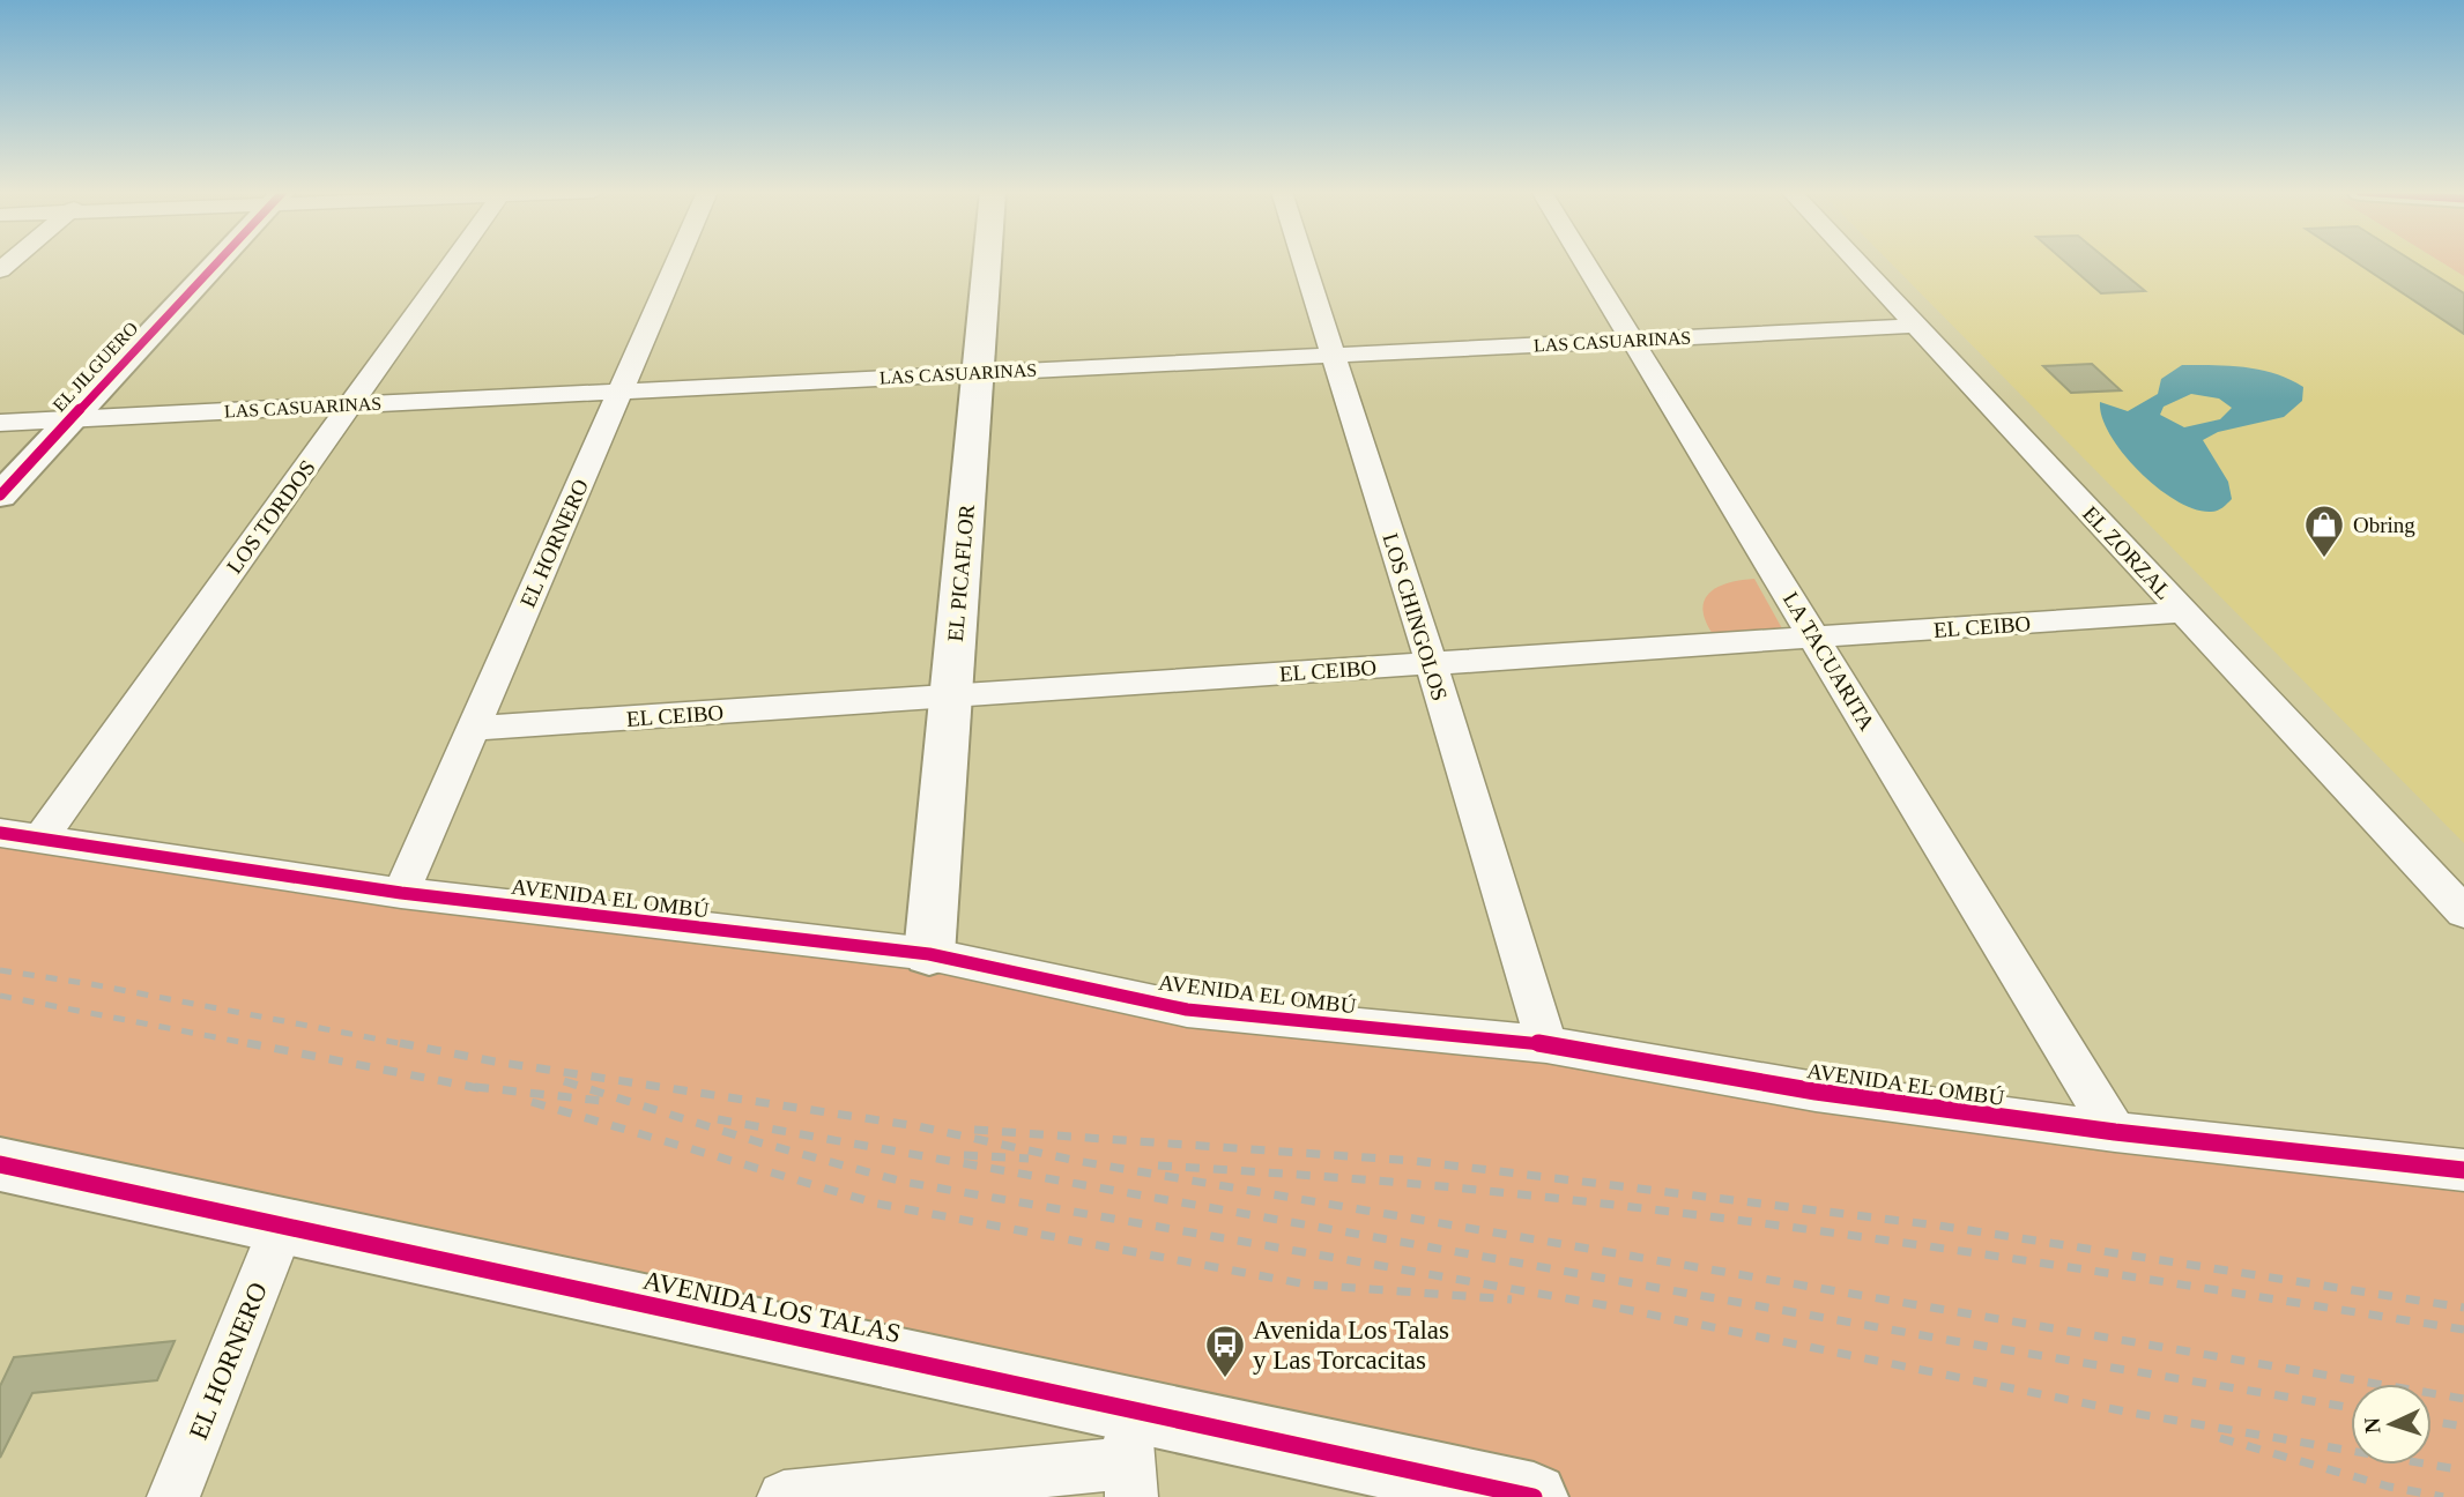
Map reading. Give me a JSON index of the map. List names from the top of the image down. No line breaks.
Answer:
{"streets":{"main road":["EL JILGUERO","EL PICAFLOR","AVENIDA LOS TALAS"],"street":["LAS CASUARINAS","LOS TORDOS","EL HORNERO","EL ZORZAL","LOS CHINGOLOS","EL CEIBO","LA TACUARITA","AVENIDA EL OMBÚ"]},"crossings":[["LAS CASUARINAS","EL JILGUERO"],["LAS CASUARINAS","LOS TORDOS"],["LAS CASUARINAS","EL HORNERO"],["LAS CASUARINAS","EL ZORZAL"],["LAS CASUARINAS","EL PICAFLOR"],["LAS CASUARINAS","LOS CHINGOLOS"],["LAS CASUARINAS","LA TACUARITA"],["LOS TORDOS","AVENIDA EL OMBÚ"],["EL HORNERO","EL CEIBO"],["EL HORNERO","AVENIDA EL OMBÚ"],["EL HORNERO","AVENIDA LOS TALAS"],["EL ZORZAL","EL CEIBO"],["EL PICAFLOR","EL CEIBO"],["EL PICAFLOR","AVENIDA EL OMBÚ"],["LOS CHINGOLOS","EL CEIBO"],["LOS CHINGOLOS","AVENIDA EL OMBÚ"],["EL CEIBO","LA TACUARITA"],["LA TACUARITA","AVENIDA EL OMBÚ"]],"places":{"shop":["Obring"],"bus stop":["Avenida Los Talas y Las Torcacitas"]},"north":"left"}
